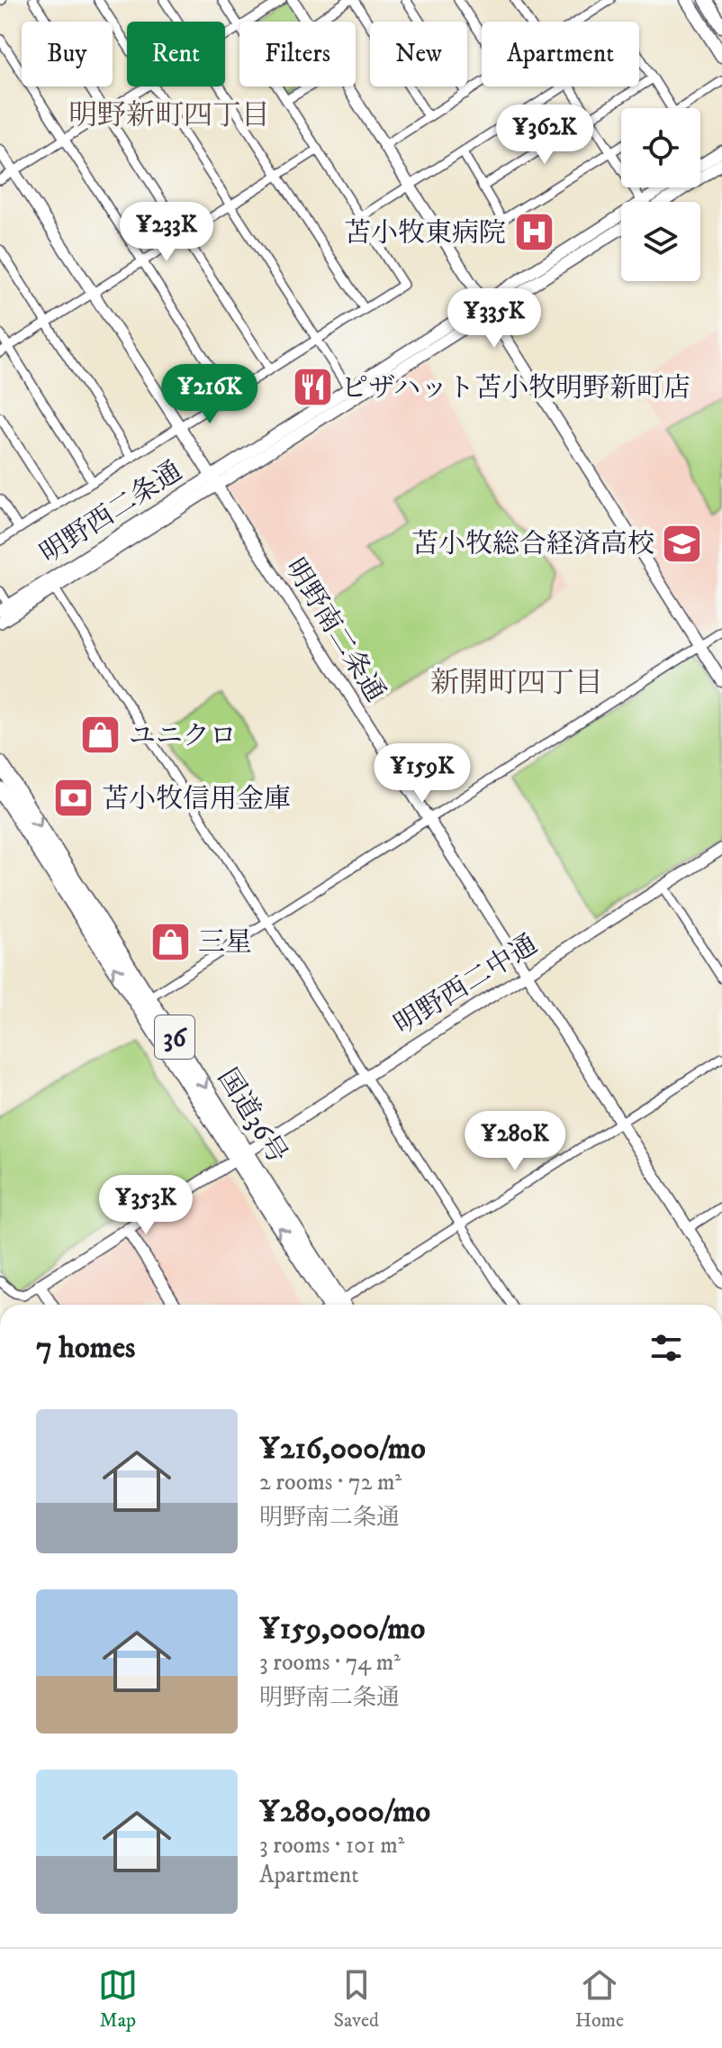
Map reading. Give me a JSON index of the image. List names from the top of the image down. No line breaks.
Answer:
{"streets":{"highway":["36","国道36号"],"street":["明野西二条通","明野南二条通","明野西二中通"]},"crossings":[["明野西二条通","明野南二条通"],["明野南二条通","明野西二中通"],["明野西二中通","国道36号"]],"districts":["明野新町四丁目","新開町四丁目"],"places":{"hospital":["苫小牧東病院"],"restaurant":["ピザハット苫小牧明野新町店"],"school or university":["苫小牧総合経済高校"],"shop":["ユニクロ","三星"],"bank":["苫小牧信用金庫"]},"page":{"chip":["Buy","Rent","Filters","New","Apartment"],"price":["¥362K","¥233K","¥335K","¥216K","¥159K","¥280K","¥353K"],"heading":"7 homes","list":[{"name":"¥216,000/mo","note":"2 rooms · 72 m² · 明野南二条通"},{"name":"¥159,000/mo","note":"3 rooms · 74 m² · 明野南二条通"},{"name":"¥280,000/mo","note":"3 rooms · 101 m² · Apartment"}],"tabs":["Map","Saved","Home"]}}
